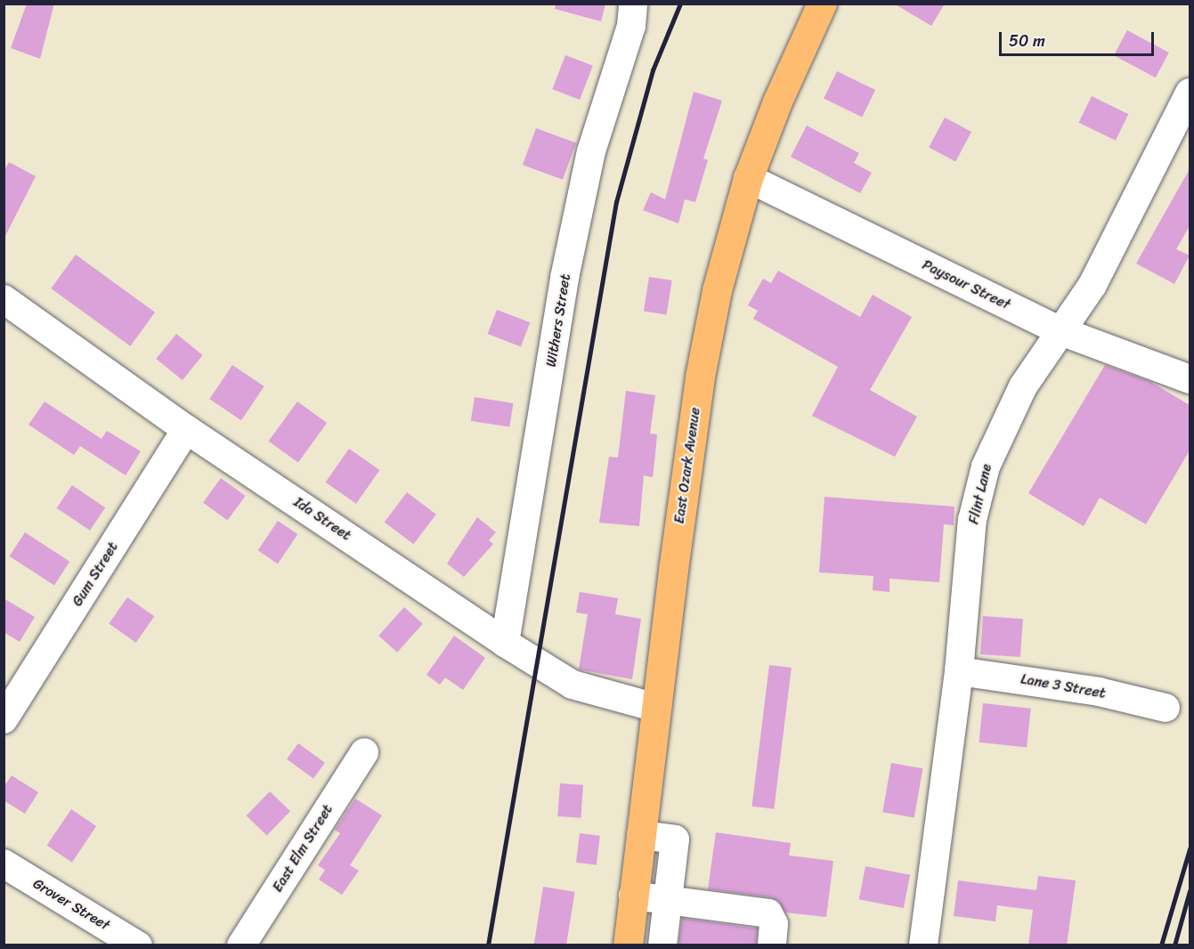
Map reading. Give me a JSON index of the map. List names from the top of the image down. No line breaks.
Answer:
{"streets":{"main road":["East Ozark Avenue"],"street":["Paysour Street","Withers Street","Flint Lane","Ida Street","Gum Street","Lane 3 Street","East Elm Street","Grover Street"]},"crossings":[["Paysour Street","East Ozark Avenue"],["Paysour Street","Flint Lane"],["Withers Street","Ida Street"],["East Ozark Avenue","Ida Street"],["Flint Lane","Lane 3 Street"],["Ida Street","Gum Street"]],"scale_bar":"50 m"}
